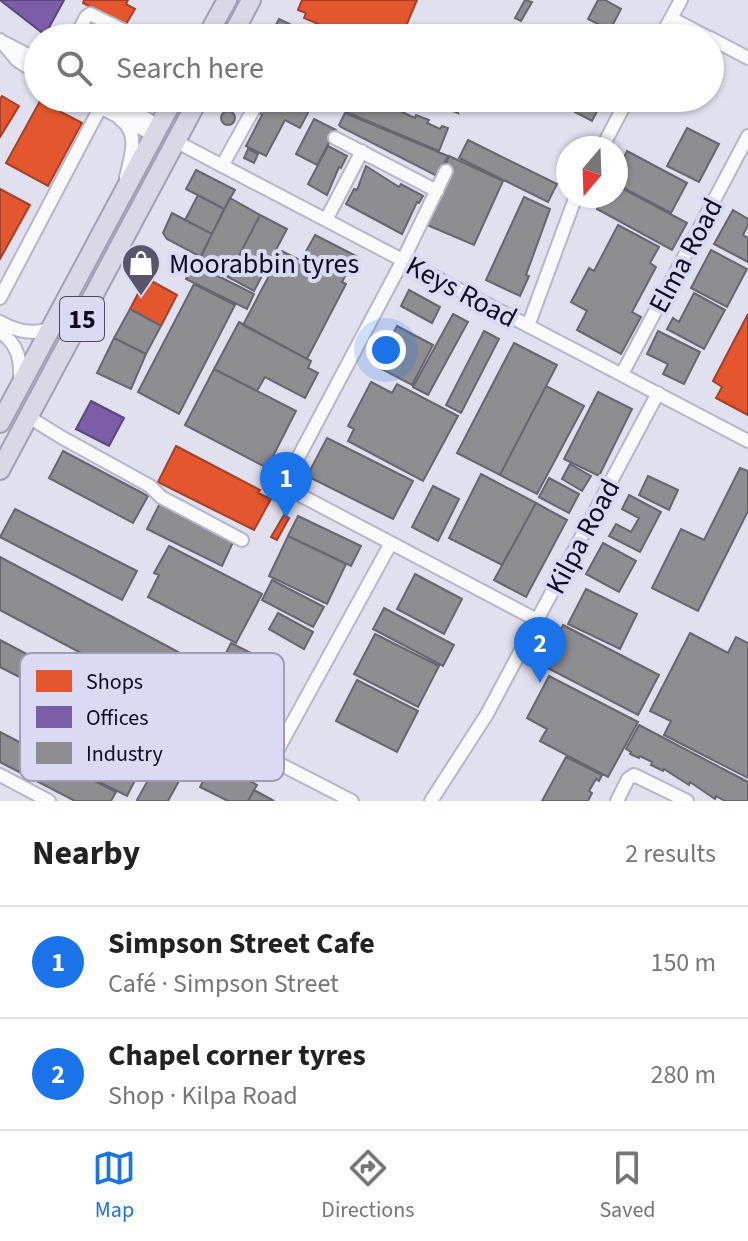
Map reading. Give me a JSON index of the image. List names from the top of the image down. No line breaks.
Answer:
{"streets":{"highway":["15"],"street":["Elma Road","Keys Road","Kilpa Road"]},"crossings":[["Elma Road","Keys Road"],["Keys Road","15"],["Keys Road","Kilpa Road"]],"places":{"shop":["Moorabbin tyres"]},"legend":["Shops","Offices","Industry"],"north":"bottom","page":{"search":"Search here","pins":["1","2"],"heading":["Nearby","2 results"],"list":[{"mark":"1","name":"Simpson Street Cafe","note":"Café · Simpson Street","value":"150 m"},{"mark":"2","name":"Chapel corner tyres","note":"Shop · Kilpa Road","value":"280 m"}],"nav":["Map","Directions","Saved"]}}
